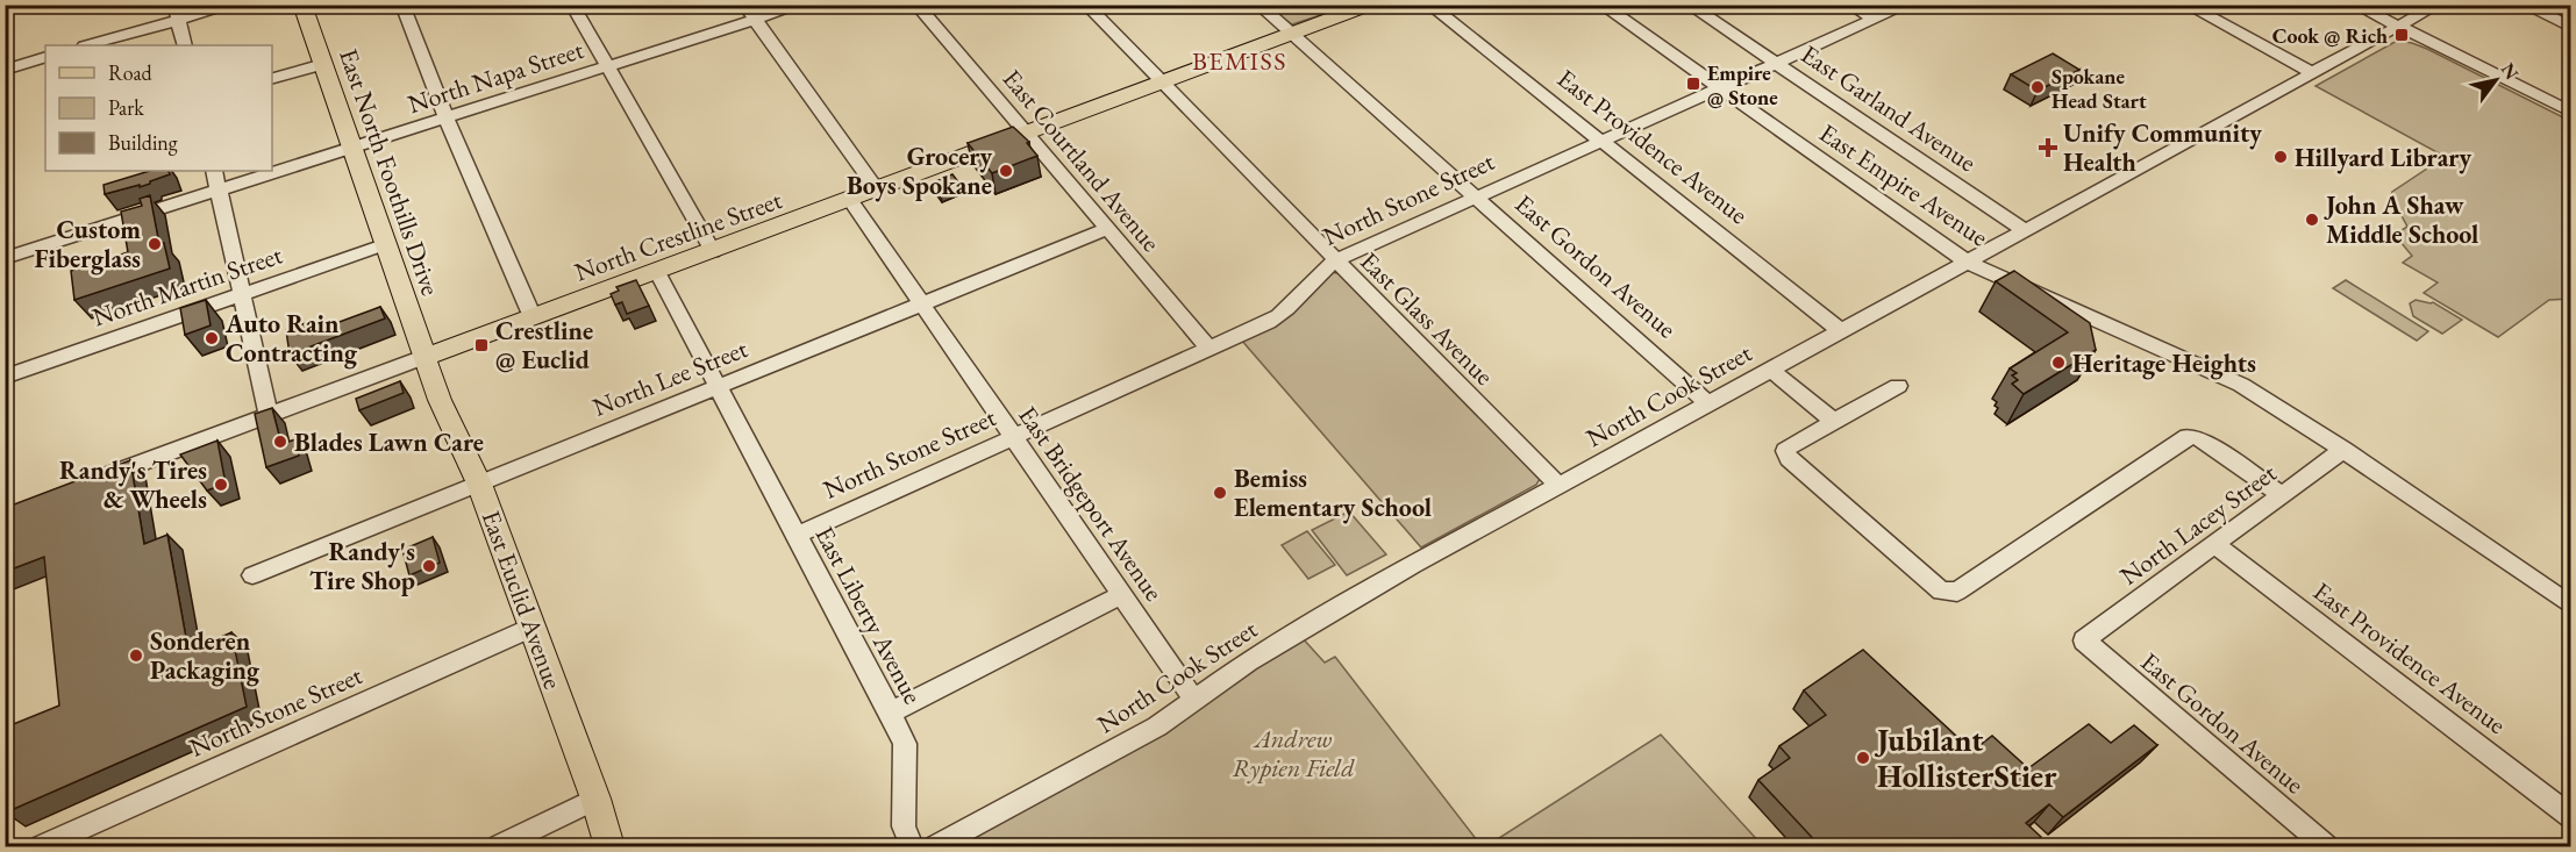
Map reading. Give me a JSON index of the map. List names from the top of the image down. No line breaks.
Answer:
{"streets":{"main road":["East North Foothills Drive","North Crestline Street","East Euclid Avenue"],"street":["North Napa Street","East Garland Avenue","East Providence Avenue","East Courtland Avenue","East Empire Avenue","North Stone Street","East Gordon Avenue","North Martin Street","East Glass Avenue","North Lee Street","North Cook Street","East Bridgeport Avenue","North Lacey Street","East Liberty Avenue"]},"crossings":[["North Napa Street","East North Foothills Drive"],["East Garland Avenue","North Stone Street"],["East Garland Avenue","North Cook Street"],["East Providence Avenue","North Stone Street"],["East Providence Avenue","North Cook Street"],["East Providence Avenue","North Lacey Street"],["East Courtland Avenue","North Stone Street"],["East Courtland Avenue","North Crestline Street"],["East Courtland Avenue","North Lee Street"],["East North Foothills Drive","North Crestline Street"],["East North Foothills Drive","North Martin Street"],["East North Foothills Drive","East Euclid Avenue"],["East Empire Avenue","North Stone Street"],["East Empire Avenue","North Cook Street"],["East Empire Avenue","North Lacey Street"],["North Stone Street","East Gordon Avenue"],["North Stone Street","East Glass Avenue"],["North Stone Street","East Bridgeport Avenue"],["North Stone Street","East Euclid Avenue"],["North Stone Street","East Liberty Avenue"],["North Crestline Street","East Gordon Avenue"],["North Crestline Street","East Glass Avenue"],["North Crestline Street","East Bridgeport Avenue"],["North Crestline Street","East Euclid Avenue"],["North Crestline Street","East Liberty Avenue"],["East Gordon Avenue","North Cook Street"],["East Gordon Avenue","North Lacey Street"],["East Glass Avenue","North Cook Street"],["North Lee Street","East Bridgeport Avenue"],["North Lee Street","East Euclid Avenue"],["North Lee Street","East Liberty Avenue"],["North Cook Street","East Bridgeport Avenue"]],"districts":["BEMISS"],"parks":["Andrew Rypien Field"],"places":{"transit":["Cook @ Rich","Empire @ Stone","Crestline @ Euclid"],"other":["Spokane Head Start","Hillyard Library","Grocery Boys Spokane","John A Shaw Middle School","Custom Fiberglass","Auto Rain Contracting","Heritage Heights","Blades Lawn Care","Randy's Tires & Wheels","Bemiss Elementary School","Randy's Tire Shop","Sonderen Packaging","Jubilant HollisterStier"],"health":["Unify Community Health"]},"legend":["Road","Park","Building"],"north":"top right"}
